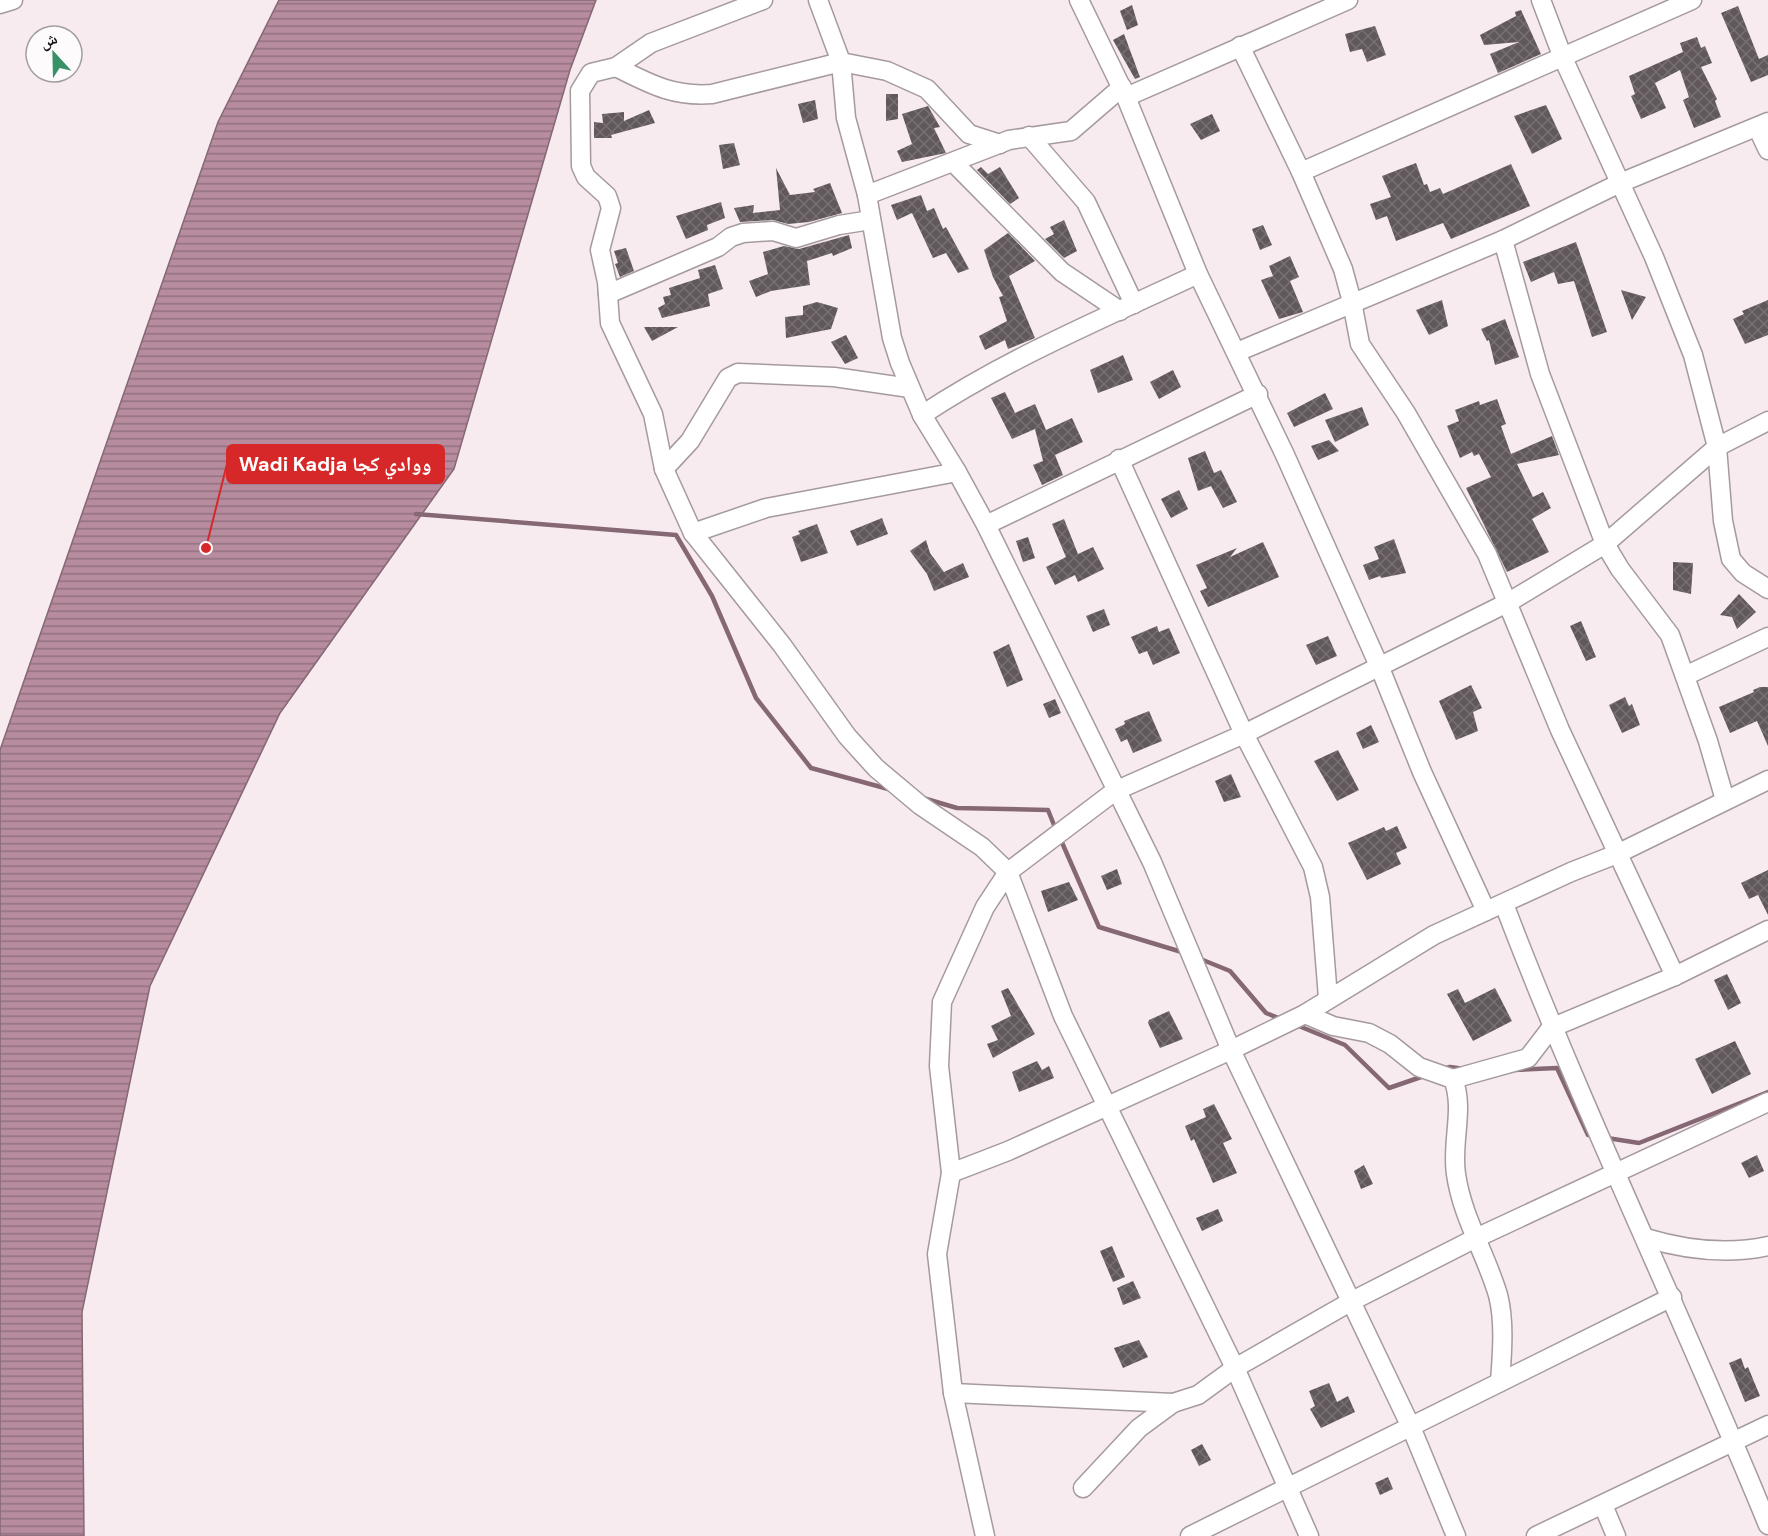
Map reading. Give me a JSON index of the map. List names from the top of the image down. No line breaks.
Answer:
{"places":["Wadi Kadja ووادي كجا"],"north":"top"}
